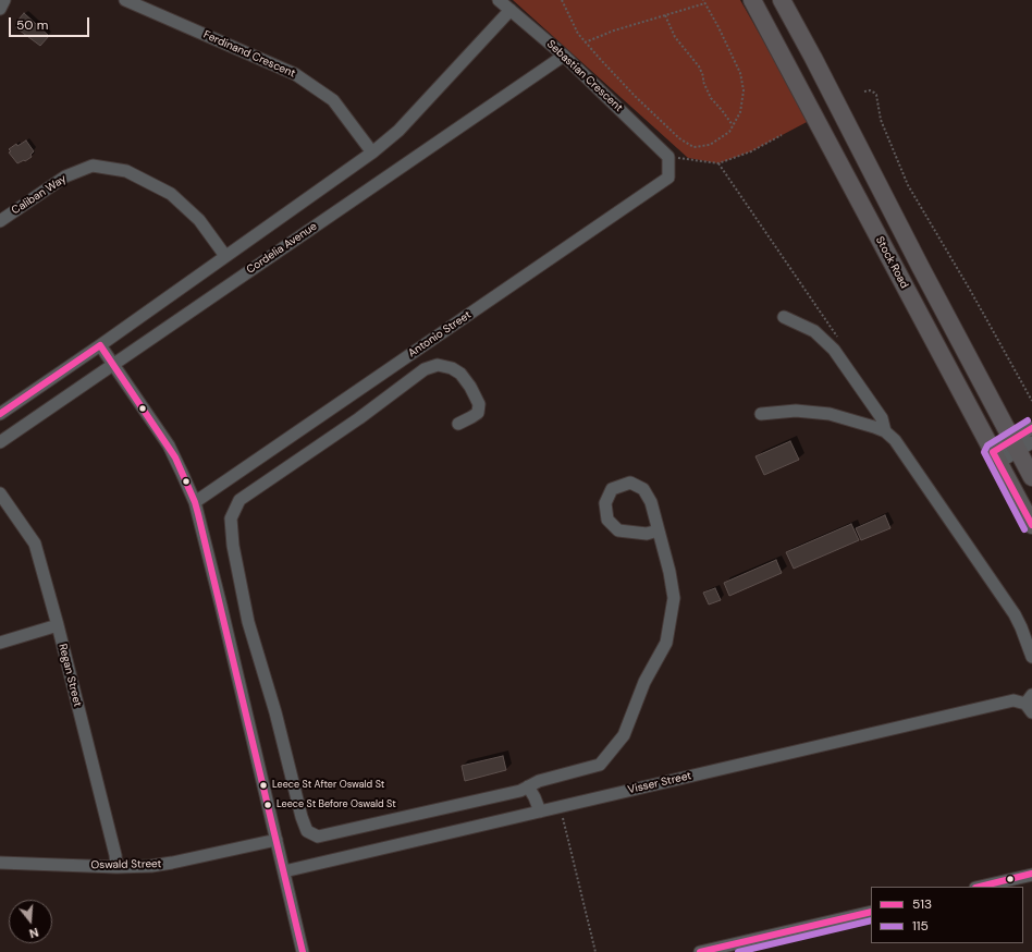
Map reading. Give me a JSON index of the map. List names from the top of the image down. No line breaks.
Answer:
{"streets":{"highway":["Stock Road"],"street":["Ferdinand Crescent","Sebastian Crescent","Caliban Way","Cordelia Avenue","Antonio Street","Regan Street","Visser Street","Oswald Street"]},"crossings":[["Sebastian Crescent","Cordelia Avenue"],["Sebastian Crescent","Antonio Street"],["Regan Street","Oswald Street"]],"places":["Leece St After Oswald St","Leece St Before Oswald St"],"lines":["transit line 513","transit line 115"],"legend":["513","115"],"scale_bar":"50 m","north":"bottom"}
